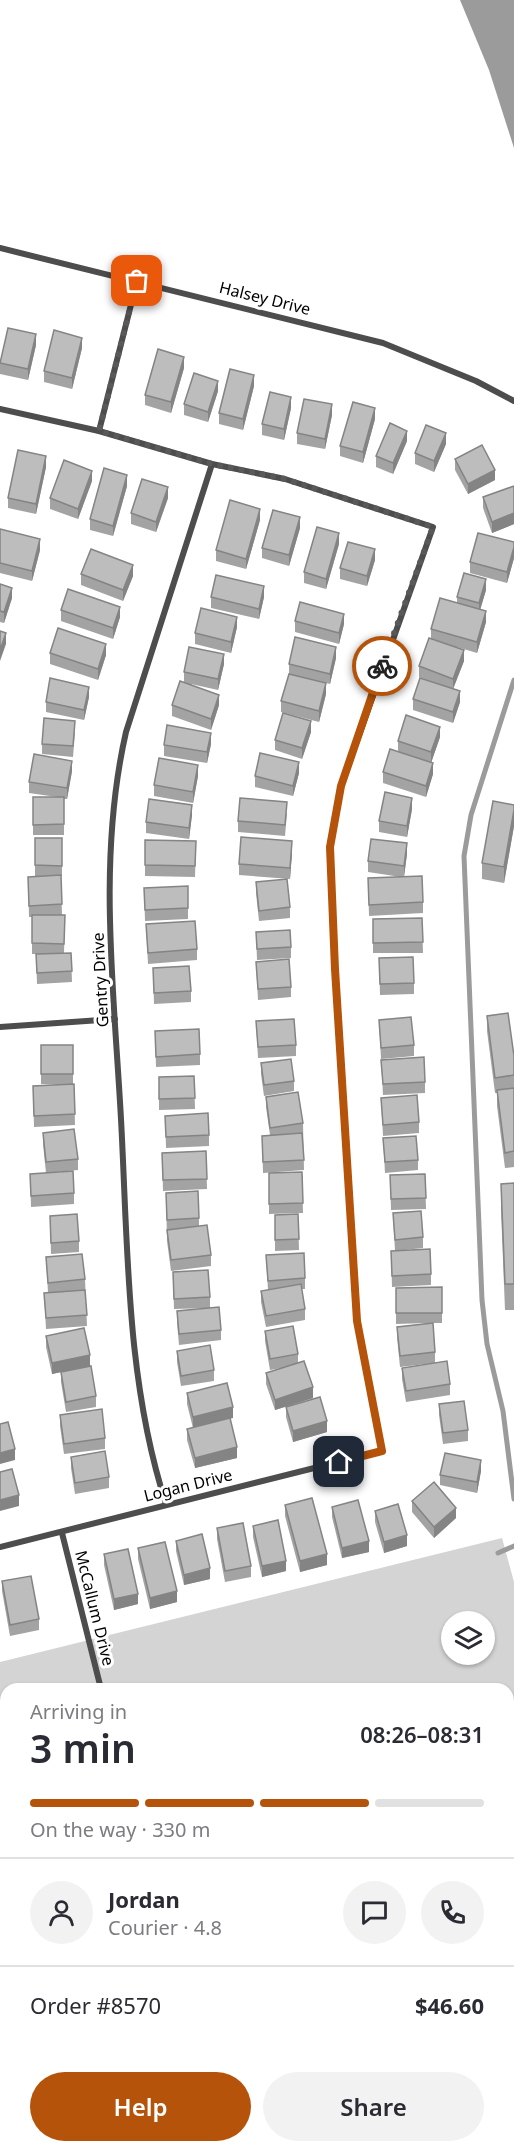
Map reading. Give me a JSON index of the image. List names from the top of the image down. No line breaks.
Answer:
{"streets":{"street":["Halsey Drive","Gentry Drive","Logan Drive","McCallum Drive"]},"crossings":[["Gentry Drive","Logan Drive"],["Logan Drive","McCallum Drive"]],"page":{"heading":["3 min","Arriving in","08:26–08:31"],"panel":["Jordan","Courier · 4.8","Order #8570","$46.60"],"bar":"On the way · 330 m","buttons":["Help","Share"]}}
